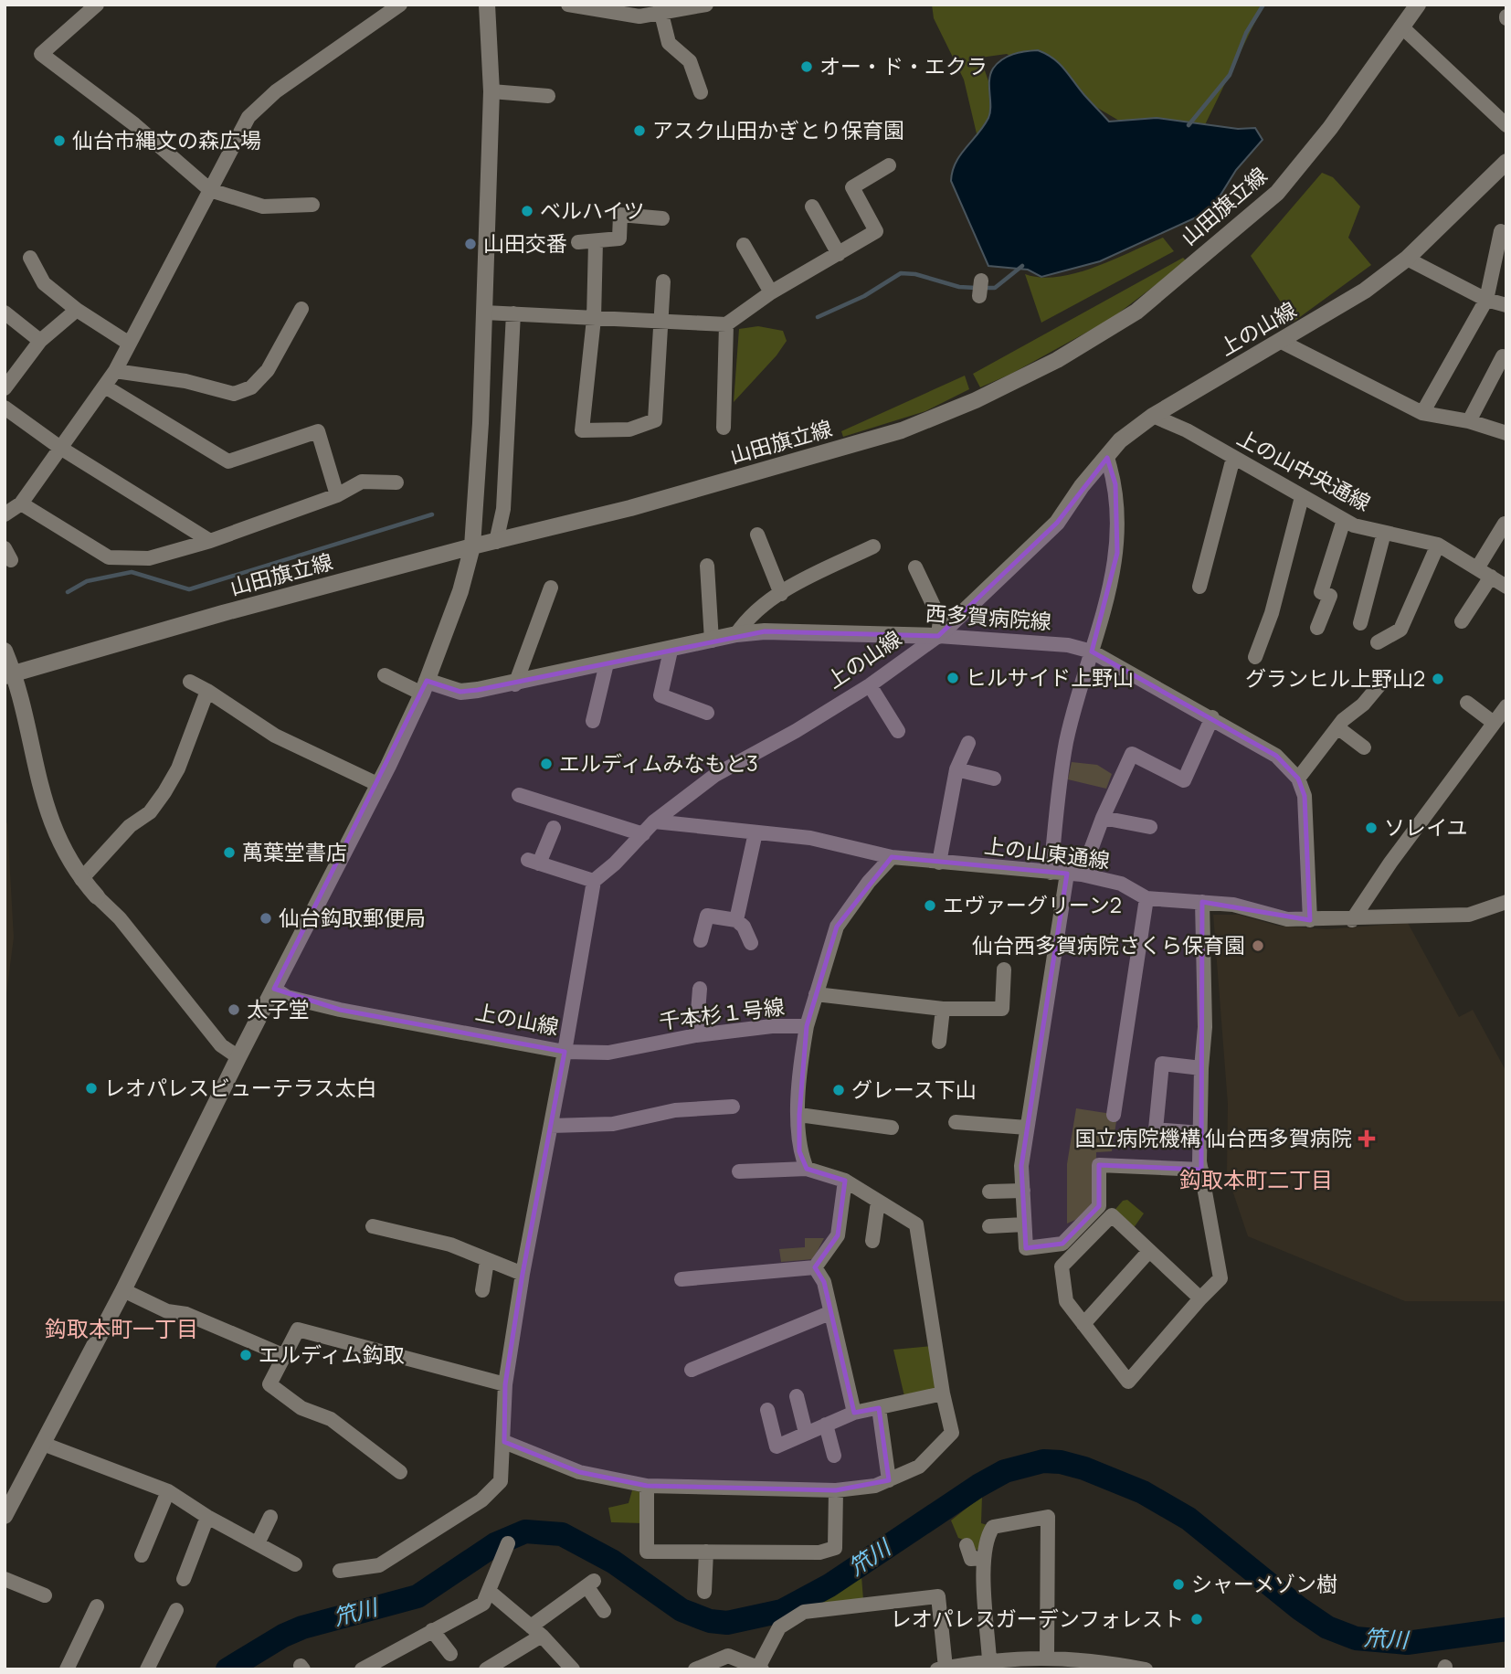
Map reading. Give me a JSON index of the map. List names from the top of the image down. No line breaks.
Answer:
{"streets":{"street":["山田旗立線","上の山線","上の山中央通線","西多賀病院線","上の山東通線","千本杉１号線"]},"crossings":[["上の山線","上の山中央通線"],["上の山線","西多賀病院線"],["上の山線","上の山東通線"],["上の山線","千本杉１号線"],["上の山東通線","千本杉１号線"]],"districts":["鈎取本町二丁目","鈎取本町一丁目"],"water":["笊川"],"places":{"other":["オー・ド・エクラ","アスク山田かぎとり保育園","仙台市縄文の森広場","ベルハイツ","山田交番","ヒルサイド上野山","グランヒル上野山2","エルディムみなもと3","ソレイユ","萬葉堂書店","エヴァーグリーン2","仙台鈎取郵便局","仙台西多賀病院さくら保育園","太子堂","レオパレスビューテラス太白","グレース下山","エルディム鈎取","シャーメゾン樹","レオパレスガーデンフォレスト"],"health":["国立病院機構 仙台西多賀病院"]}}
